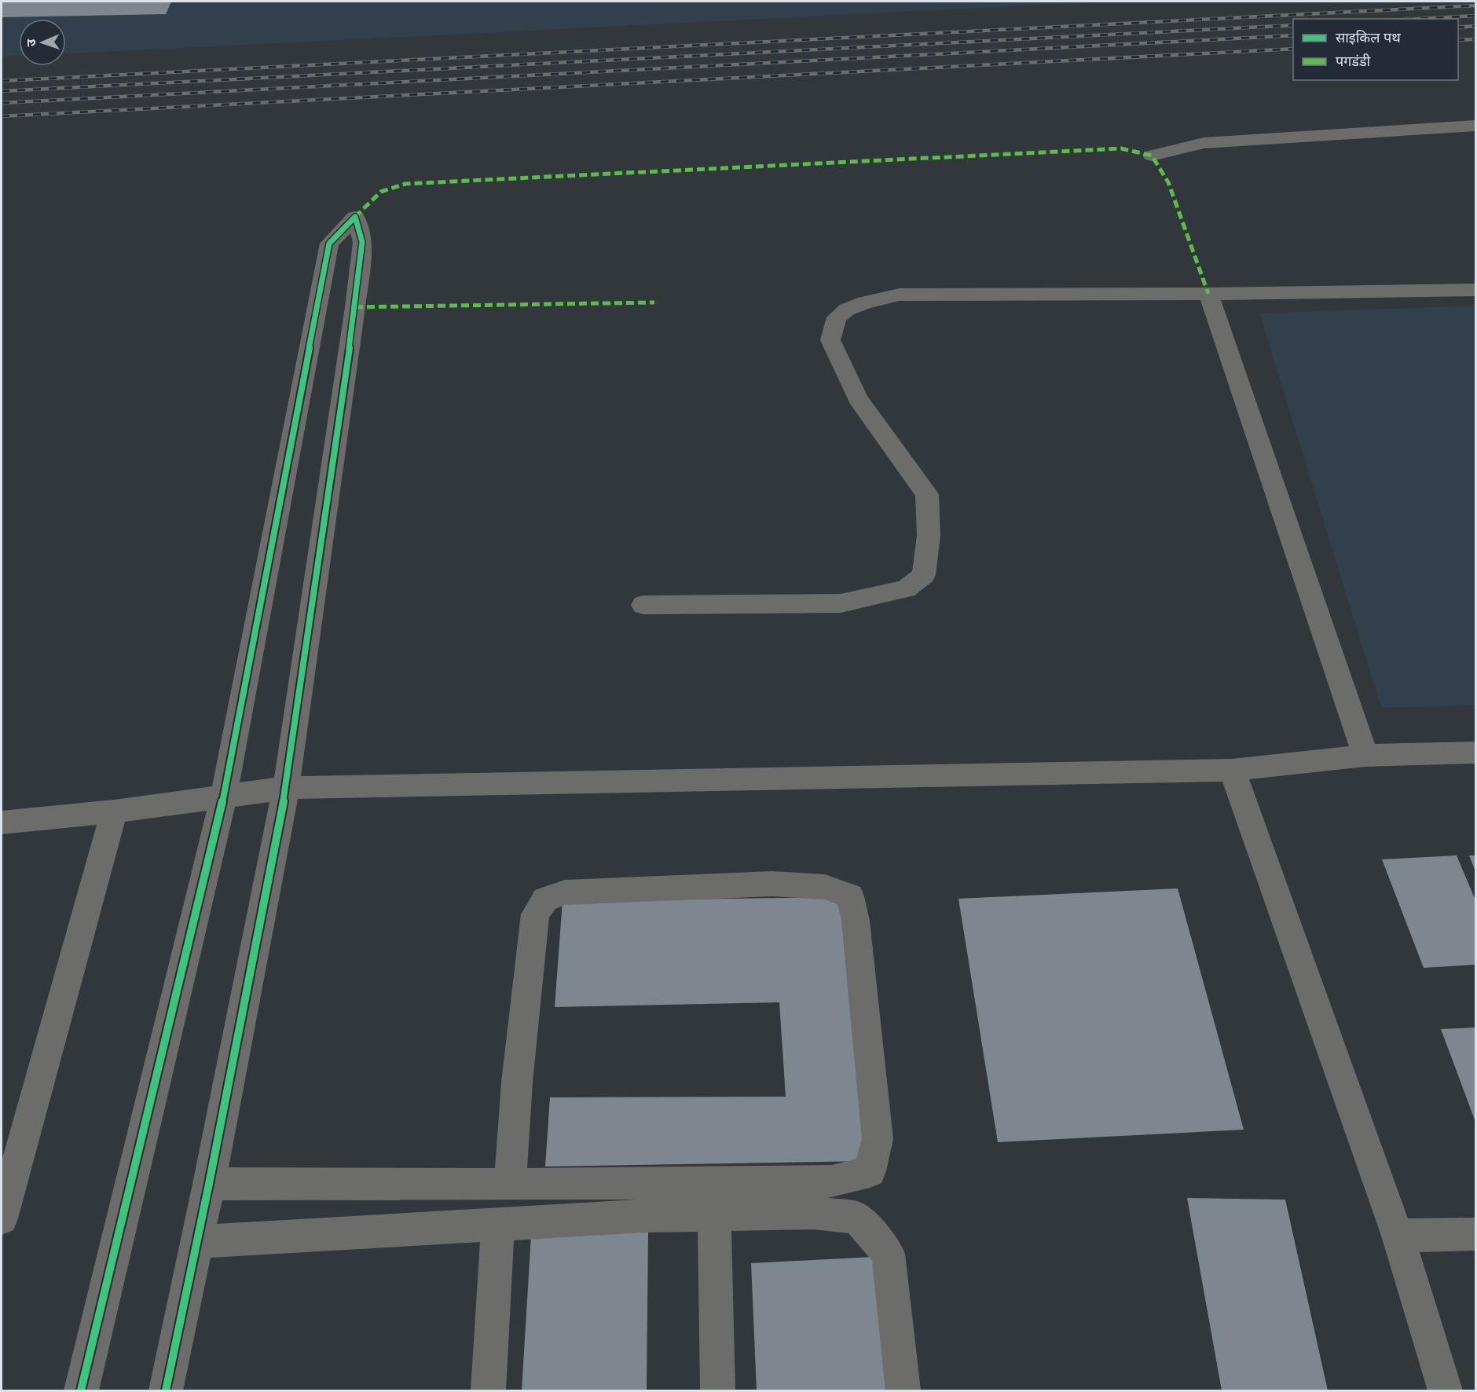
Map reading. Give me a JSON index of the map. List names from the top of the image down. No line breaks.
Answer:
{"legend":["साइकिल पथ","पगडंडी"],"north":"left"}
